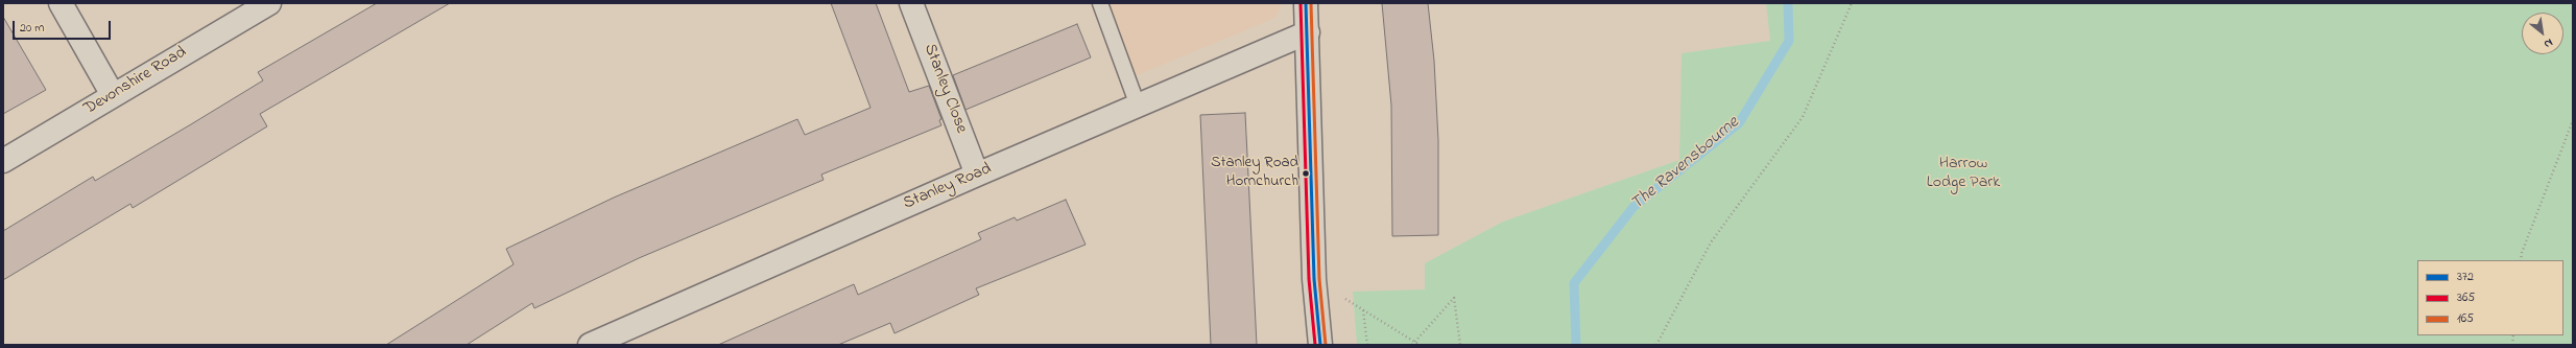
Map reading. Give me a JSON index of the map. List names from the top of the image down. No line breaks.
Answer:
{"streets":{"street":["Devonshire Road","Stanley Close","Stanley Road"]},"crossings":[["Stanley Close","Stanley Road"]],"water":["The Ravensbourne"],"parks":["Harrow Lodge Park"],"places":["Stanley Road Hornchurch"],"lines":["transit line 372","transit line 365","transit line 165"],"legend":["372","365","165"],"scale_bar":"20 m","north":"bottom right"}
